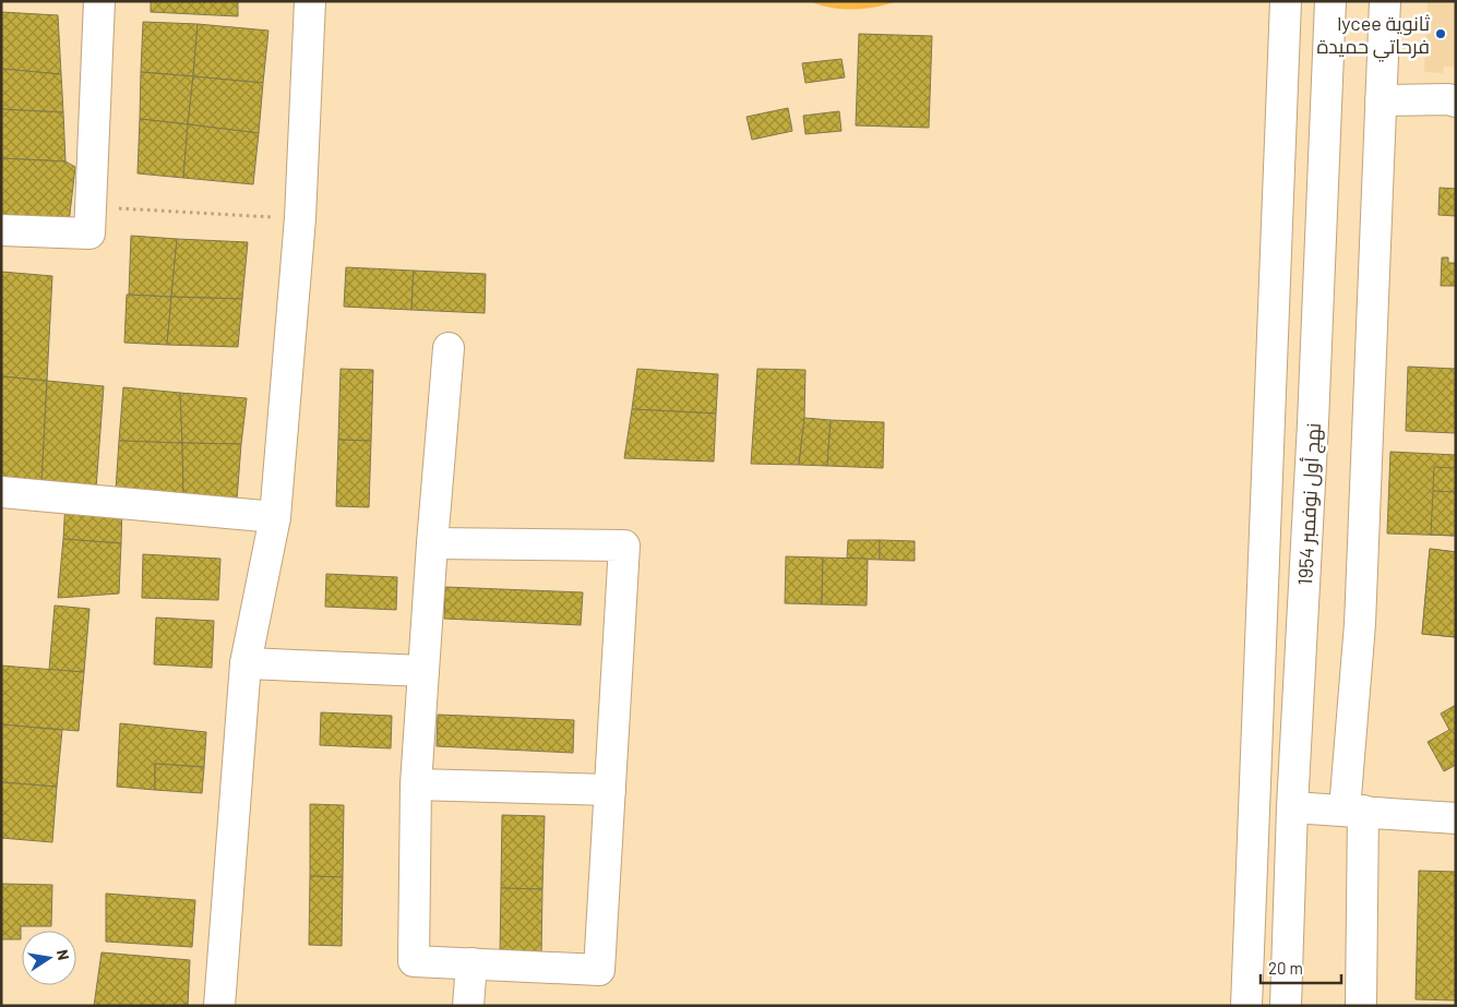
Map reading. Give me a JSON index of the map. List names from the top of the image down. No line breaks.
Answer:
{"streets":{"main road":["نهج أول نوفمبر 1954"]},"places":["lycee ثانوية فرحاتي حميدة"],"scale_bar":"20 m","north":"right"}
